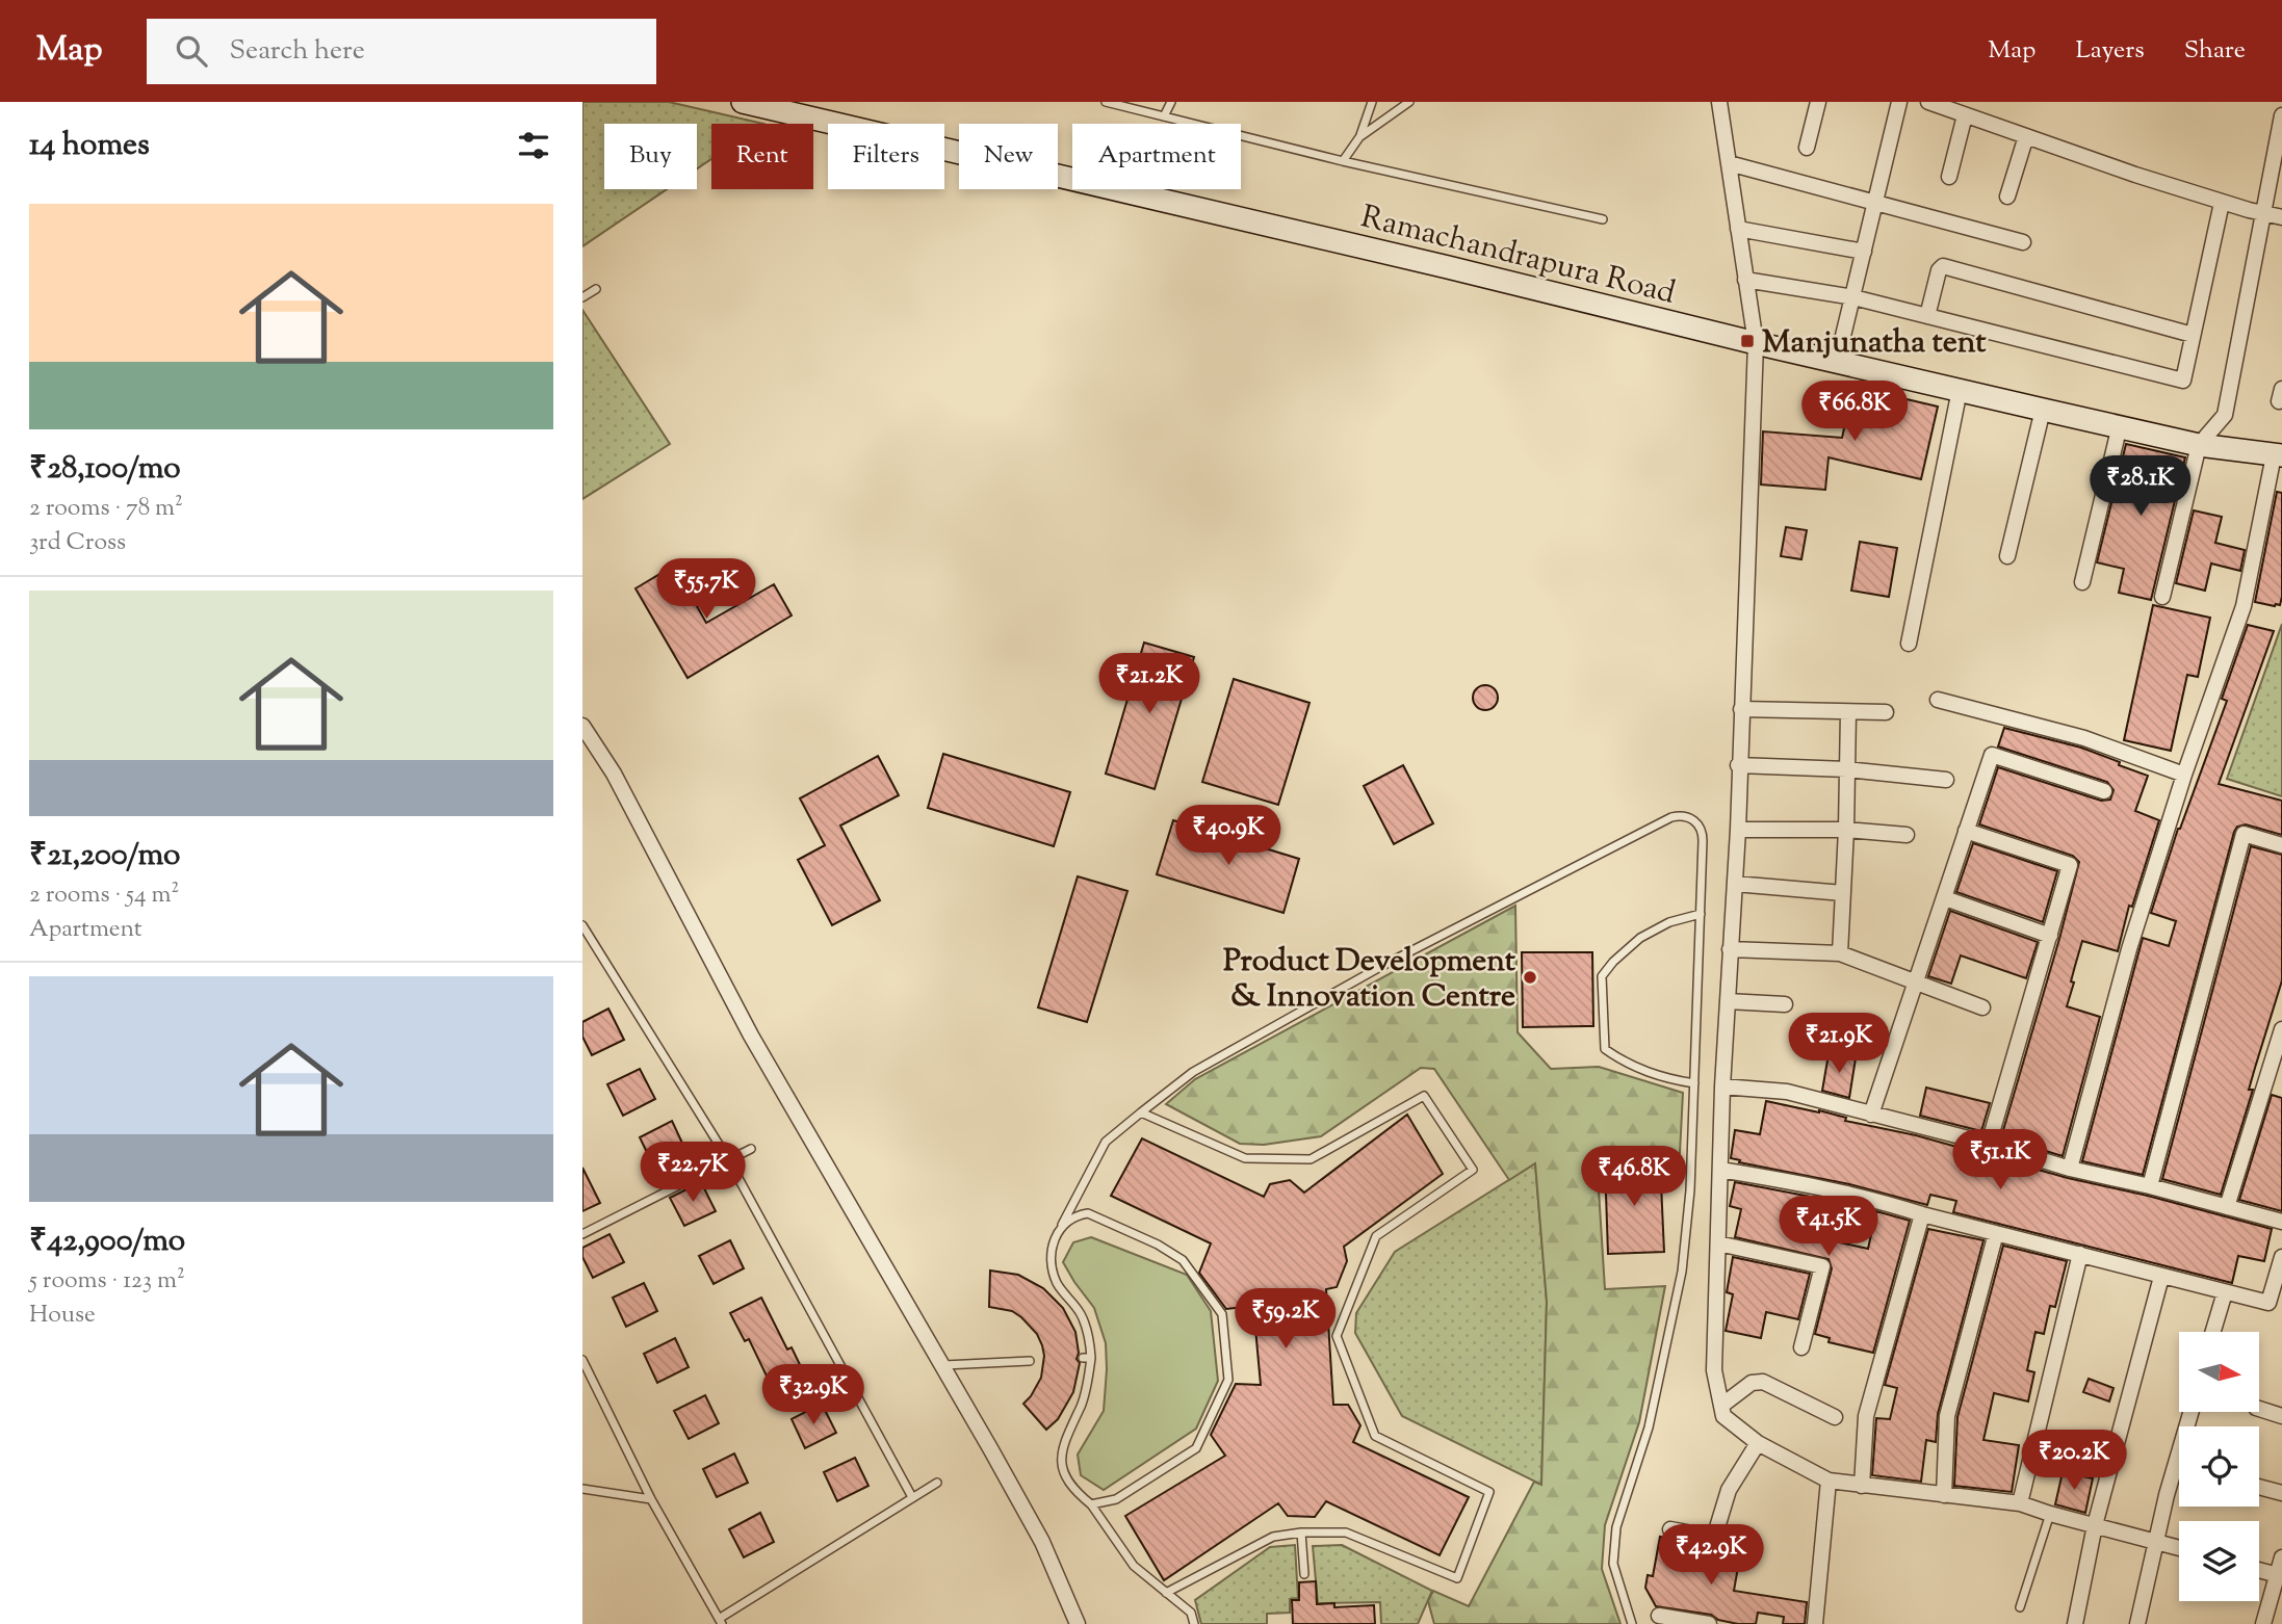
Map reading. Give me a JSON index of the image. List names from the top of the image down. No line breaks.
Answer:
{"streets":{"street":["Ramachandrapura Road"]},"places":{"transit":["Manjunatha tent"],"other":["Product Development & Innovation Centre"]},"north":"right","page":{"header":"Map","search":"Search here","nav":["Map","Layers","Share"],"heading":"14 homes","chip":["Buy","Rent","Filters","New","Apartment"],"list":[{"name":"₹28,100/mo","note":"2 rooms · 78 m² · 3rd Cross"},{"name":"₹21,200/mo","note":"2 rooms · 54 m² · Apartment"},{"name":"₹42,900/mo","note":"5 rooms · 123 m² · House"}],"price":["₹66.8K","₹28.1K","₹55.7K","₹21.2K","₹40.9K","₹21.9K","₹51.1K","₹22.7K","₹46.8K","₹41.5K","₹59.2K","₹32.9K","₹20.2K","₹42.9K"]}}
